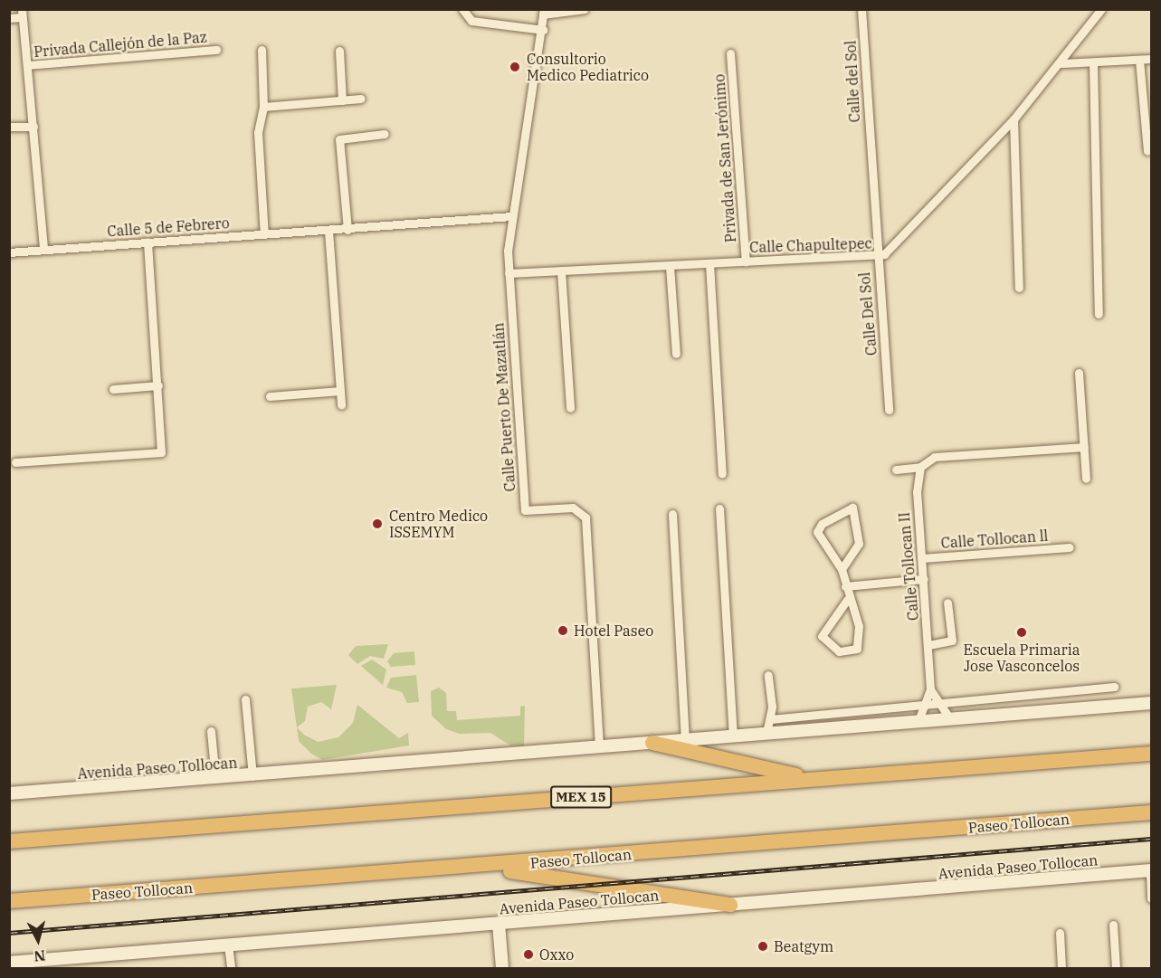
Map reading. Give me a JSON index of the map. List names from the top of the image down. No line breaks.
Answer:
{"streets":{"highway":["MEX 15","Paseo Tollocan"],"main road":["Avenida Paseo Tollocan"],"street":["Privada Callejón de la Paz","Calle del Sol","Privada de San Jerónimo","Calle 5 de Febrero","Calle Chapultepec","Calle Del Sol","Calle Puerto De Mazatlán","Calle Tollocan ll","Calle Tollocan II"]},"crossings":[["Calle del Sol","Calle Del Sol"],["Privada de San Jerónimo","Calle Chapultepec"],["Calle 5 de Febrero","Calle Puerto De Mazatlán"],["Calle Chapultepec","Calle Del Sol"],["Calle Chapultepec","Calle Puerto De Mazatlán"],["Calle Puerto De Mazatlán","Avenida Paseo Tollocan"],["Calle Tollocan ll","Calle Tollocan II"],["Calle Tollocan II","Avenida Paseo Tollocan"]],"places":["Consultorio Medico Pediatrico","Centro Medico ISSEMYM","Hotel Paseo","Escuela Primaria Jose Vasconcelos","Beatgym","Oxxo"],"north":"bottom"}
